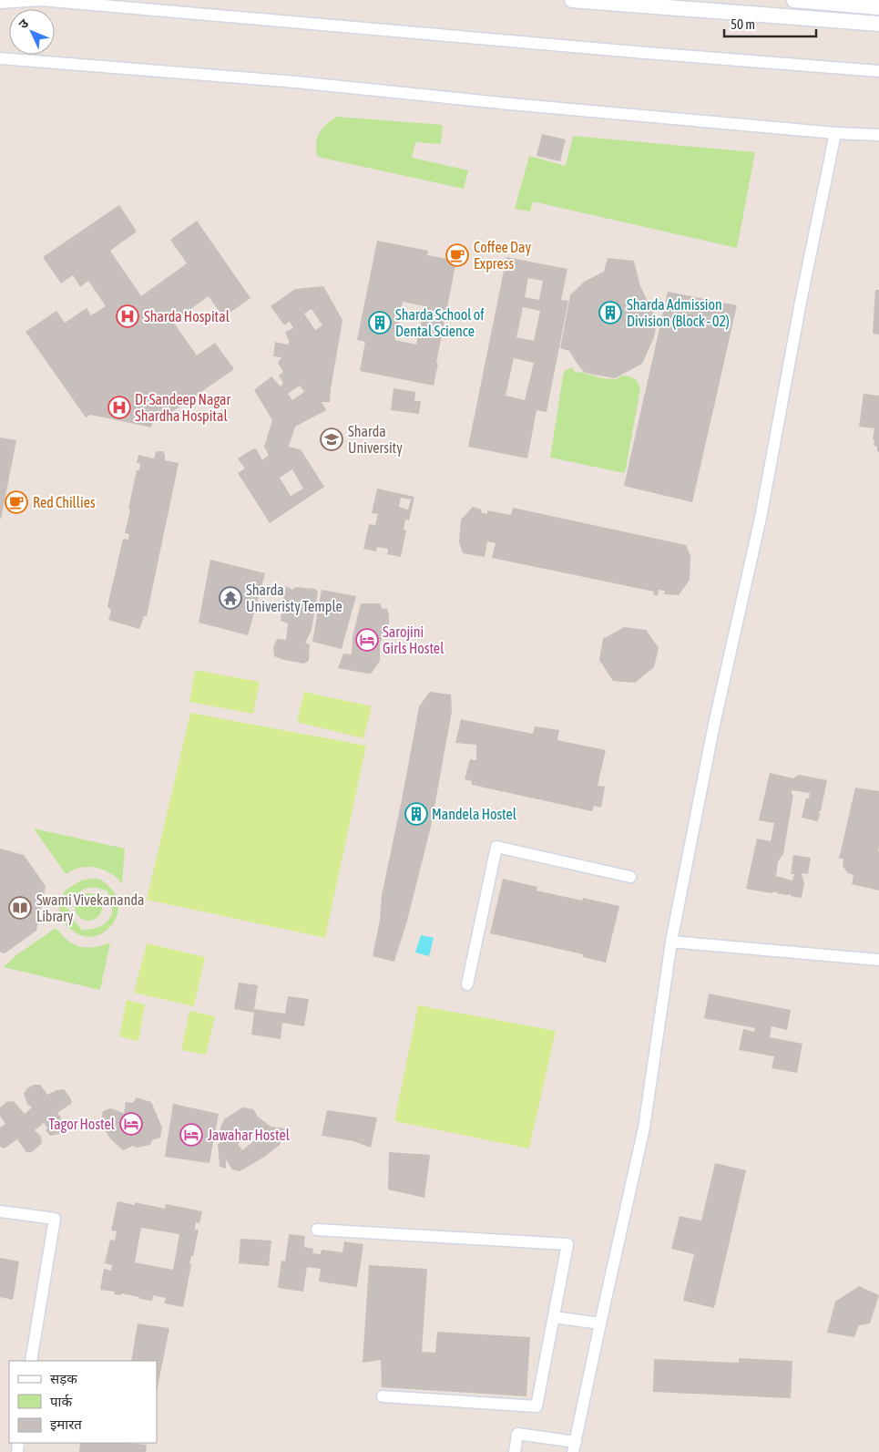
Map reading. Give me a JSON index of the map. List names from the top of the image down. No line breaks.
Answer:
{"places":{"cafe":["Coffee Day Express","Red Chillies"],"building":["Sharda Admission Division (Block - 02)","Sharda School of Dental Science","Mandela Hostel"],"hospital":["Sharda Hospital","Dr Sandeep Nagar Shardha Hospital"],"school or university":["Sharda University"],"temple":["Sharda Univeristy Temple"],"hotel":["Sarojini Girls Hostel","Tagor Hostel","Jawahar Hostel"],"library":["Swami Vivekananda Library"]},"legend":["सड़क","पार्क","इमारत"],"scale_bar":"50 m","north":"top left"}
